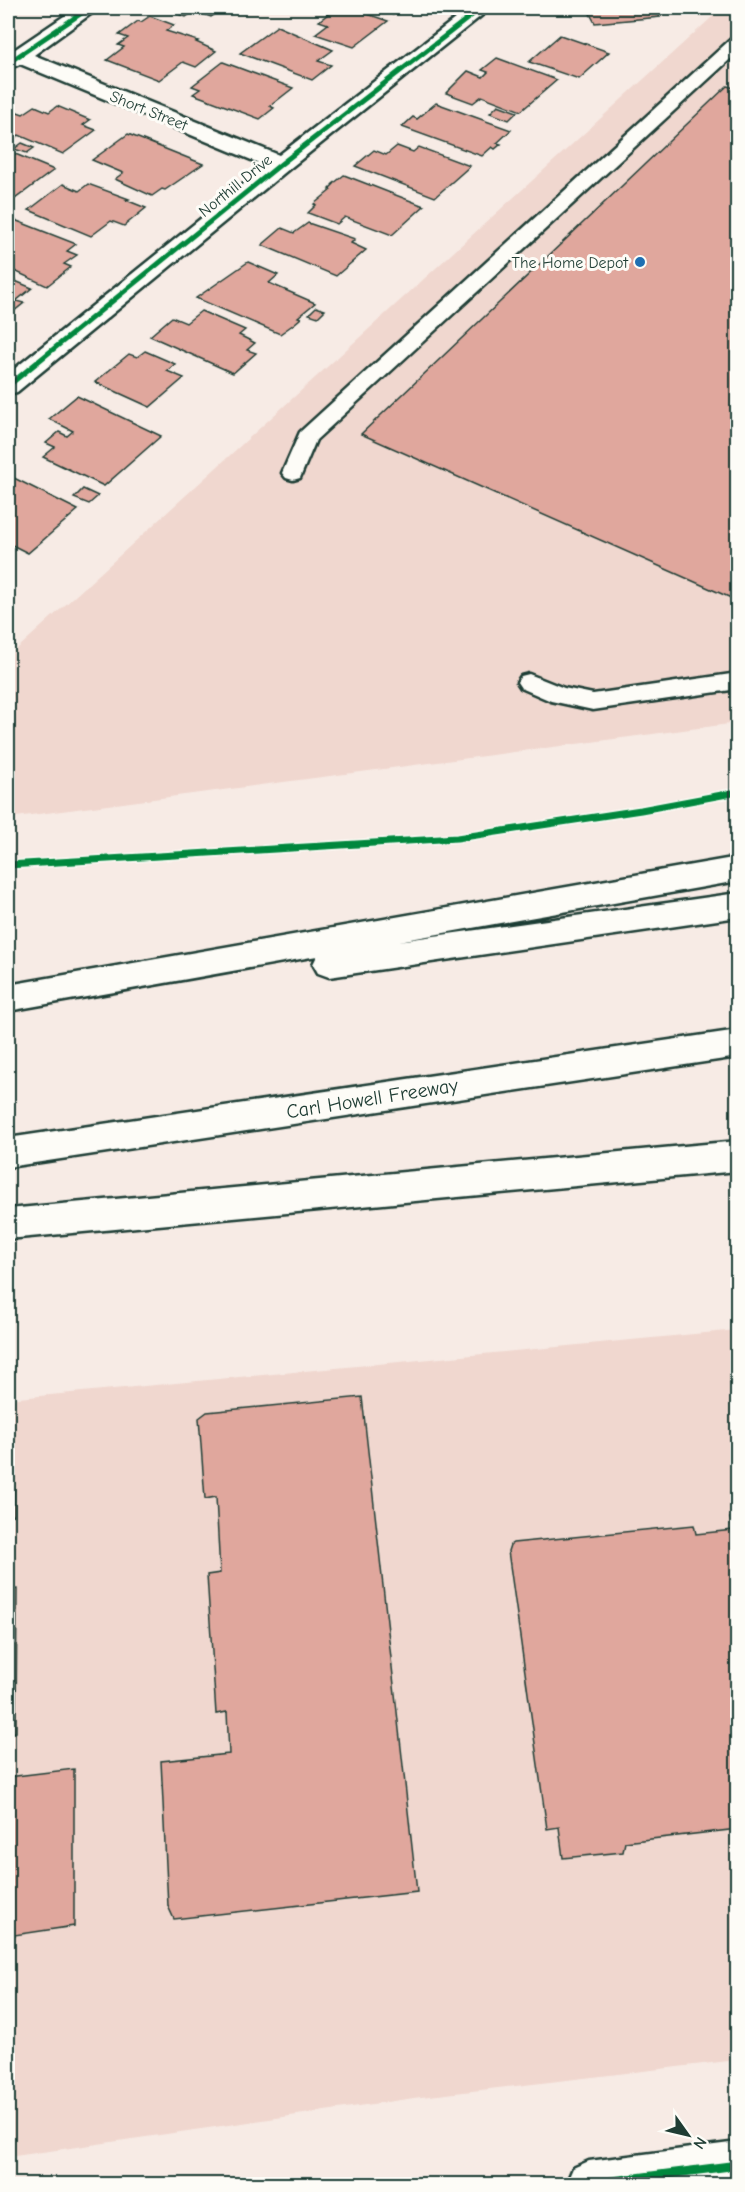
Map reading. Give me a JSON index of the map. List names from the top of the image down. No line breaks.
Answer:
{"streets":{"main road":["Short Street","Northill Drive","Carl Howell Freeway"]},"crossings":[["Short Street","Northill Drive"]],"places":["The Home Depot"],"north":"bottom right"}
